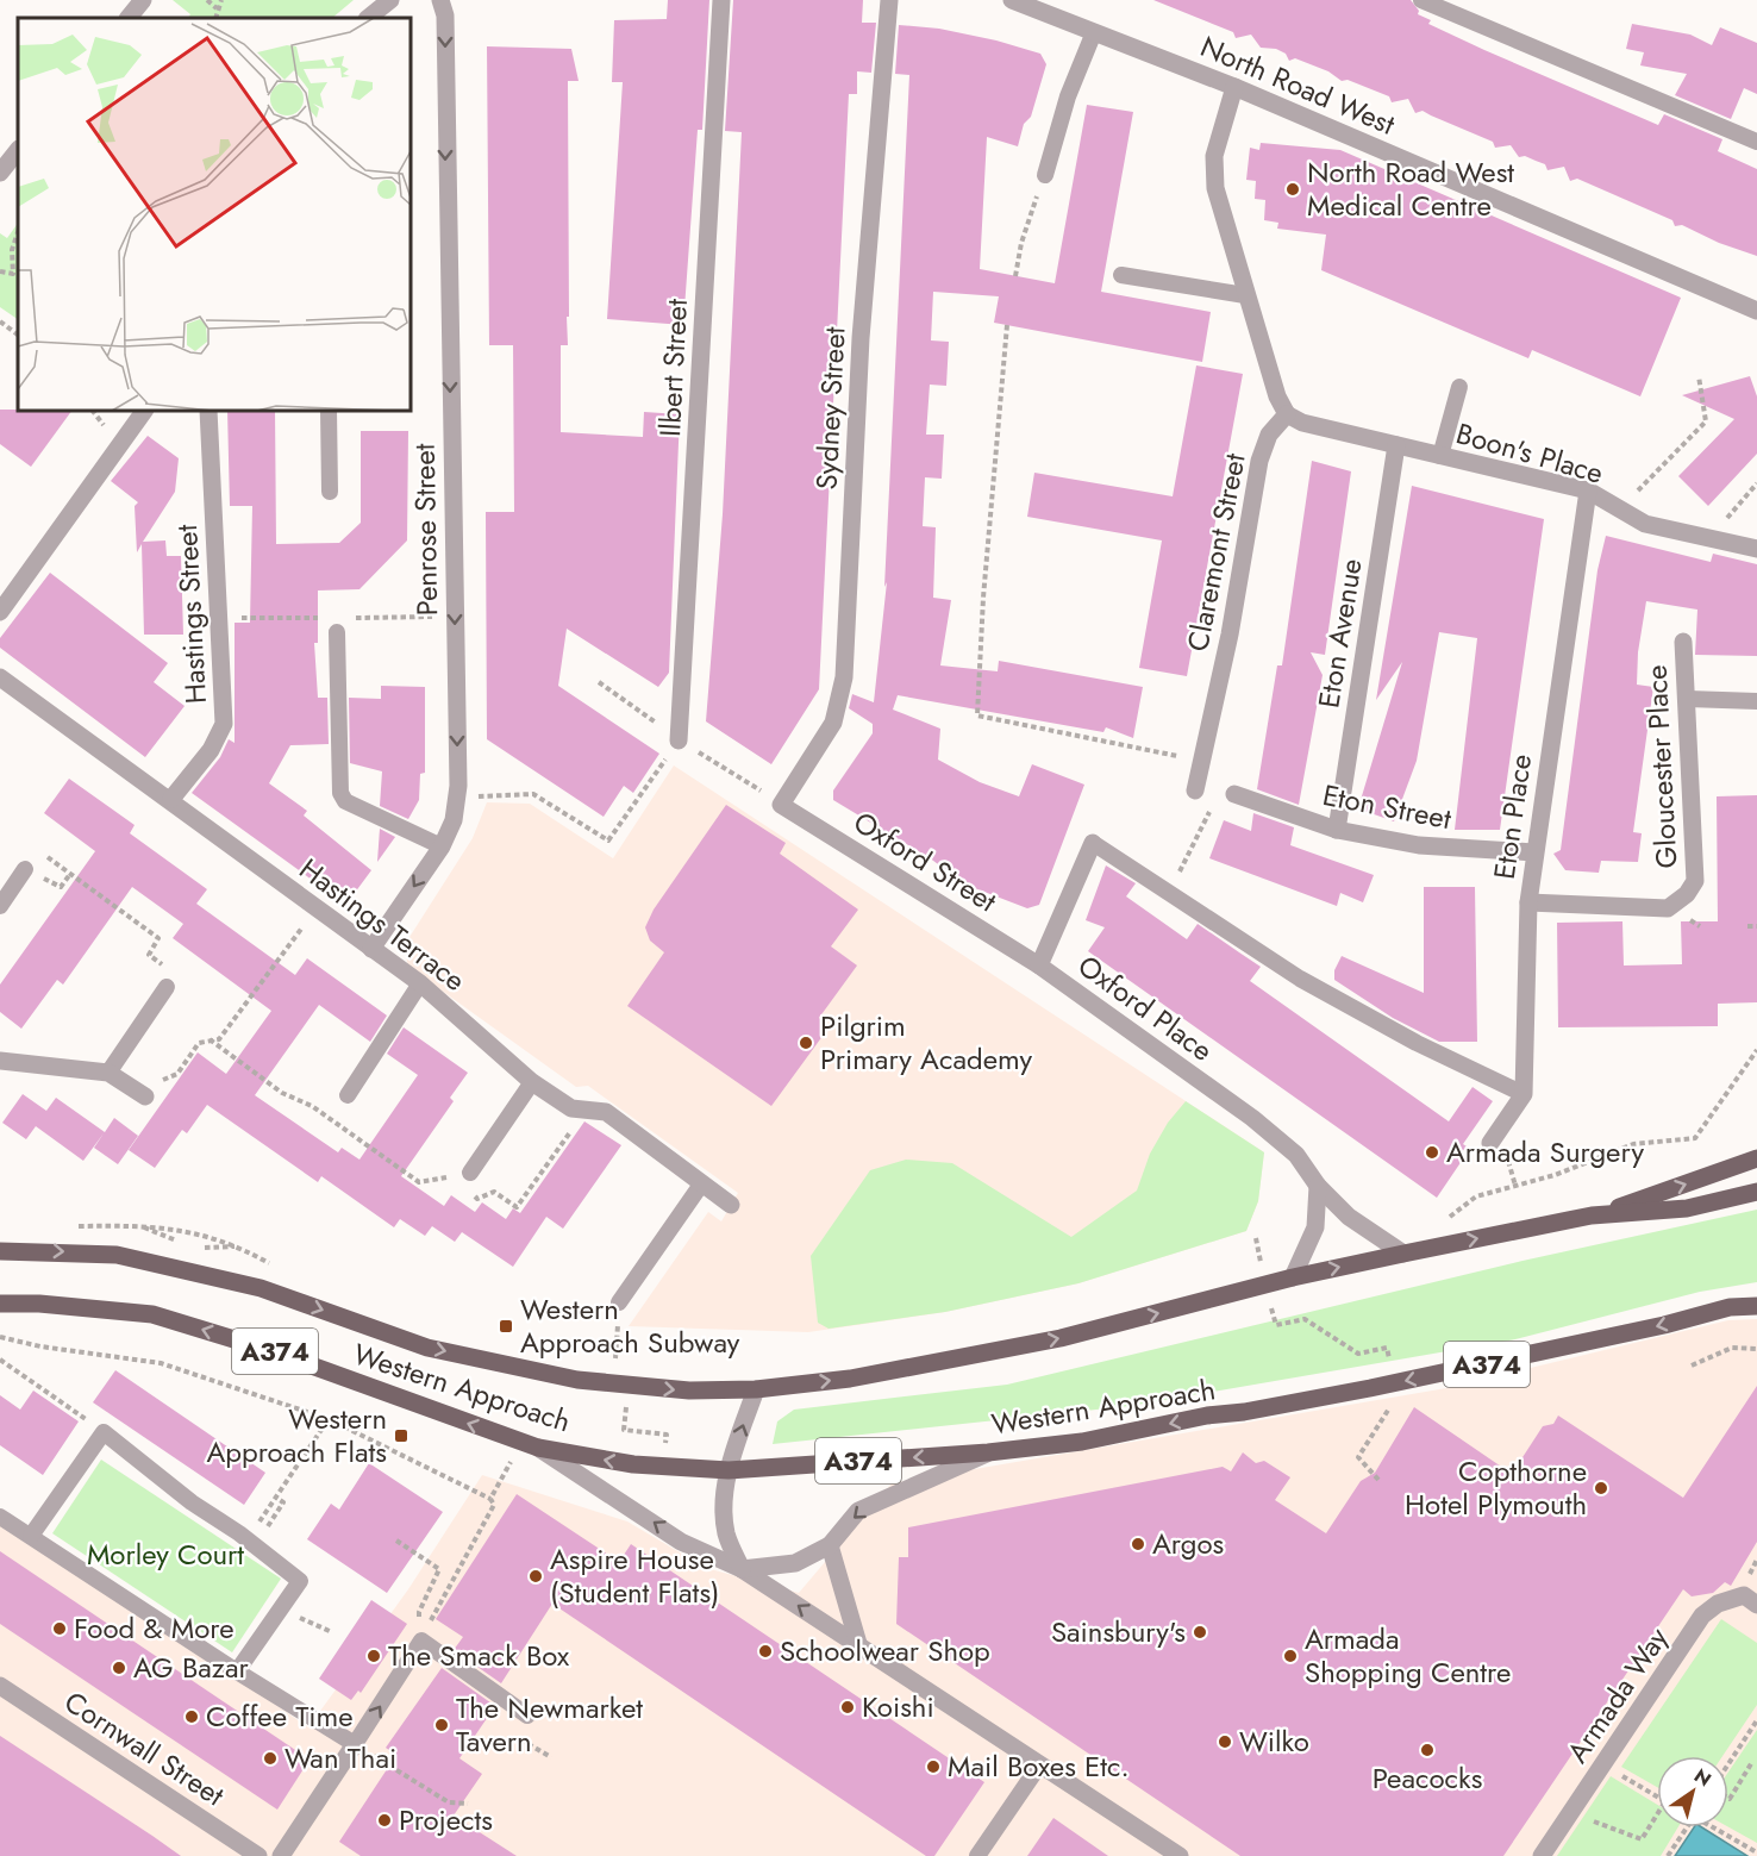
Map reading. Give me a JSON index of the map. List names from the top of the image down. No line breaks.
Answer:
{"streets":{"main road":["A374","Western Approach"],"street":["North Road West","Ilbert Street","Sydney Street","Boon's Place","Penrose Street","Claremont Street","Hastings Street","Eton Avenue","Gloucester Place","Eton Street","Eton Place","Oxford Street","Hastings Terrace","Oxford Place","Armada Way","Cornwall Street"]},"crossings":[["Sydney Street","Oxford Street"],["Boon's Place","Claremont Street"],["Boon's Place","Eton Avenue"],["Boon's Place","Eton Place"],["Penrose Street","Hastings Terrace"],["Hastings Street","Hastings Terrace"],["Eton Avenue","Eton Street"],["Gloucester Place","Eton Place"],["Eton Street","Eton Place"],["Oxford Street","Oxford Place"],["Oxford Place","Western Approach"]],"one_way":["Penrose Street"],"parks":["Morley Court"],"places":{"other":["North Road West Medical Centre","Pilgrim Primary Academy","Armada Surgery","Copthorne Hotel Plymouth","Argos","Aspire House (Student Flats)","Food & More","Sainsbury's","Schoolwear Shop","The Smack Box","Armada Shopping Centre","AG Bazar","Koishi","Coffee Time","The Newmarket Tavern","Wilko","Peacocks","Wan Thai","Mail Boxes Etc.","Projects"],"transit":["Western Approach Subway","Western Approach Flats"]},"north":"top right"}
